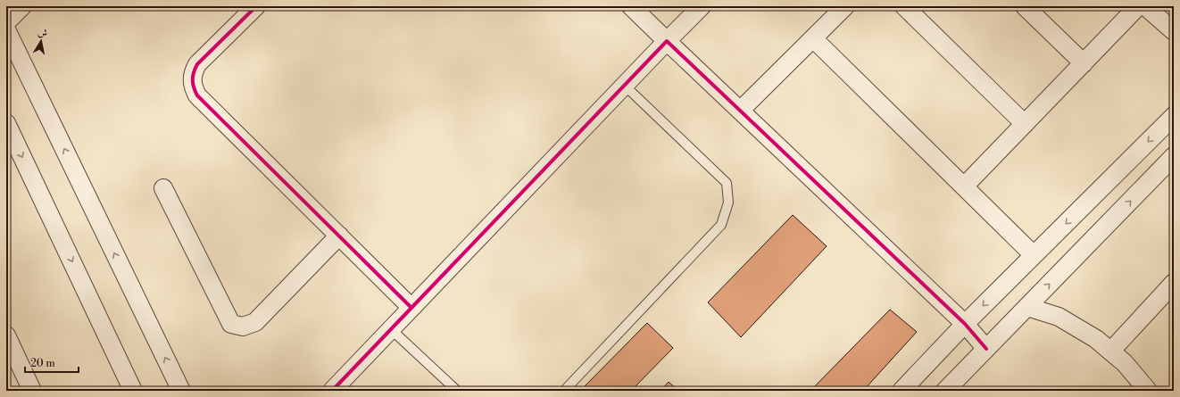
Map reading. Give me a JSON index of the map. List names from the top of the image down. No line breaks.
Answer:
{"scale_bar":"20 m","north":"top"}
